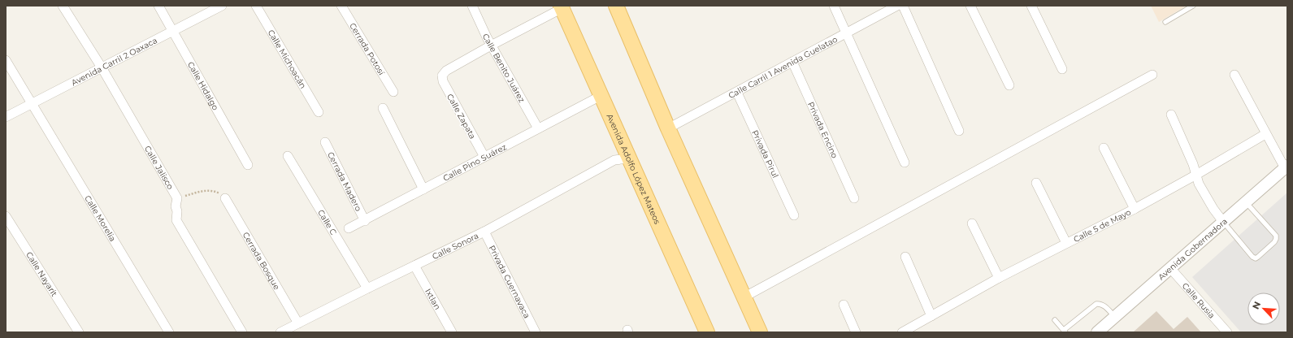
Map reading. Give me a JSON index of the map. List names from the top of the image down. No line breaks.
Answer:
{"streets":{"main road":["Avenida Adolfo López Mateos"],"street":["Cerrada Potosí","Calle Michoacán","Avenida Carril 2 Oaxaca","Calle Benito Juárez","Calle Carril 1 Avenida Guelatao","Calle Hidalgo","Calle Zapata","Privada Encino","Privada Pirul","Calle Pino Suárez","Calle Jalisco","Cerrada Madero","Calle Morelia","Calle C","Calle 5 de Mayo","Calle Sonora","Avenida Gobernadora","Cerrada Bosque","Calle Nayarit","Privada Cuernavaca","Ixtlan","Calle Rusia"]},"crossings":[["Avenida Carril 2 Oaxaca","Calle Hidalgo"],["Avenida Carril 2 Oaxaca","Calle Jalisco"],["Avenida Carril 2 Oaxaca","Calle Morelia"],["Calle Benito Juárez","Calle Zapata"],["Calle Benito Juárez","Calle Pino Suárez"],["Calle Carril 1 Avenida Guelatao","Privada Encino"],["Calle Carril 1 Avenida Guelatao","Privada Pirul"],["Calle Zapata","Calle Pino Suárez"],["Calle Pino Suárez","Avenida Adolfo López Mateos"],["Calle Pino Suárez","Cerrada Madero"],["Avenida Adolfo López Mateos","Calle Sonora"],["Calle C","Calle Sonora"],["Calle Sonora","Cerrada Bosque"],["Calle Sonora","Privada Cuernavaca"],["Calle Sonora","Ixtlan"],["Avenida Gobernadora","Calle Rusia"]],"north":"top left"}
